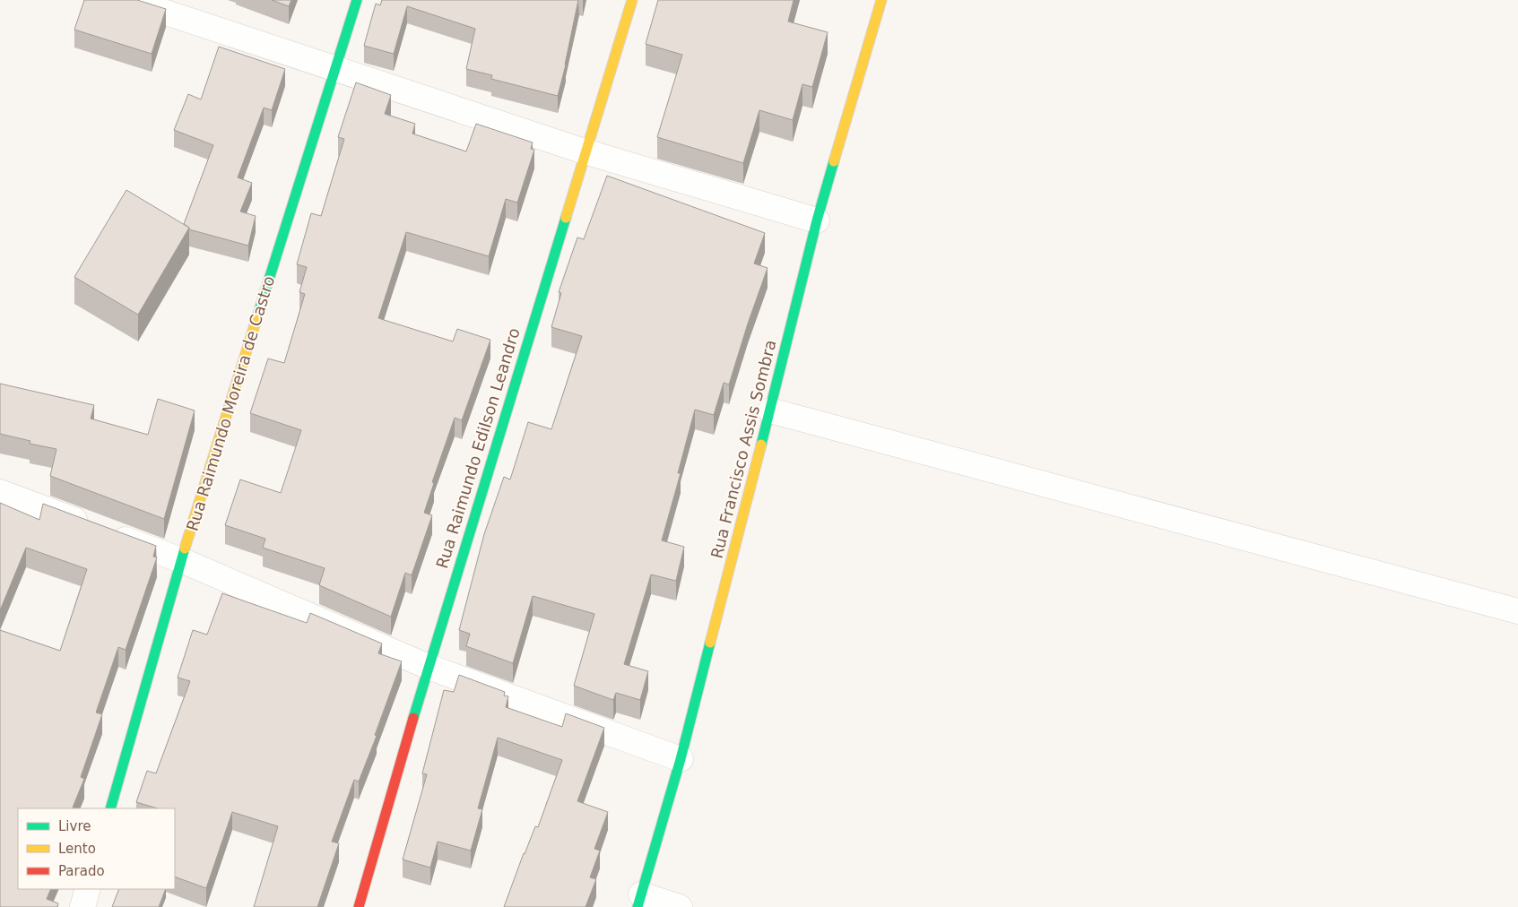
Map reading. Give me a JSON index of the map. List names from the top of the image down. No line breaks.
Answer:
{"streets":{"street":["Rua Raimundo Moreira de Castro","Rua Raimundo Edilson Leandro","Rua Francisco Assis Sombra"]},"legend":["Livre","Lento","Parado"]}
